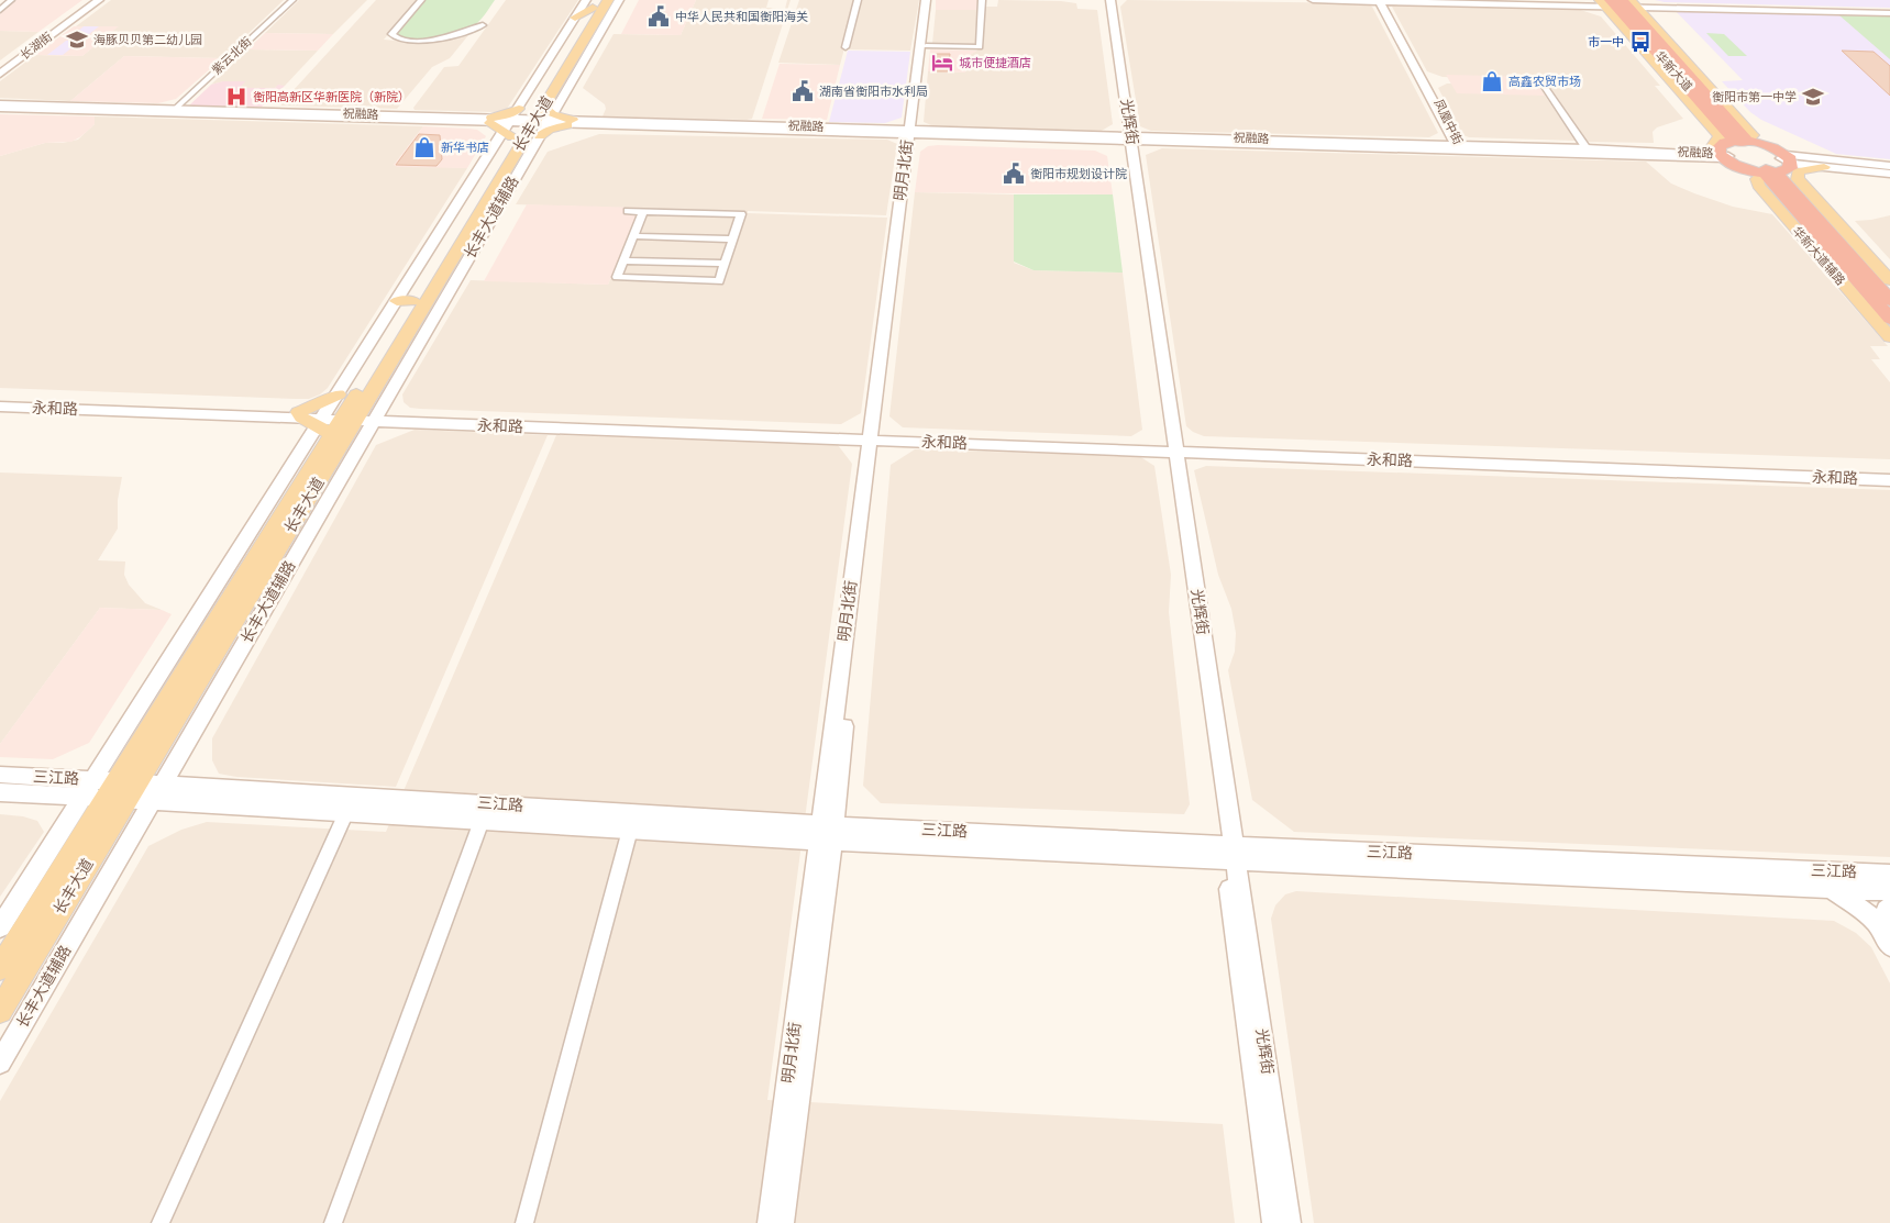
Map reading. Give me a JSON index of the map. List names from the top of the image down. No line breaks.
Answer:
{"streets":{"highway":["华新大道"],"main road":["长湖街","祝融路","光辉街","凤凰中街","长丰大道","明月北街","长丰大道辅路","华新大道辅路","永和路","三江路"],"street":["紫云北街"]},"crossings":[["紫云北街","祝融路"],["祝融路","光辉街"],["祝融路","凤凰中街"],["祝融路","明月北街"],["光辉街","永和路"],["光辉街","三江路"],["长丰大道","长丰大道辅路"],["长丰大道","永和路"],["长丰大道","三江路"],["明月北街","永和路"],["明月北街","三江路"],["长丰大道辅路","永和路"],["长丰大道辅路","三江路"]],"places":{"public building":["中华人民共和国衡阳海关","湖南省衡阳市水利局","衡阳市规划设计院"],"school or university":["海豚贝贝第二幼儿园","衡阳市第一中学"],"bus stop":["市一中"],"hotel":["城市便捷酒店"],"shop":["高鑫农贸市场","新华书店"],"hospital":["衡阳高新区华新医院（新院）"]}}
